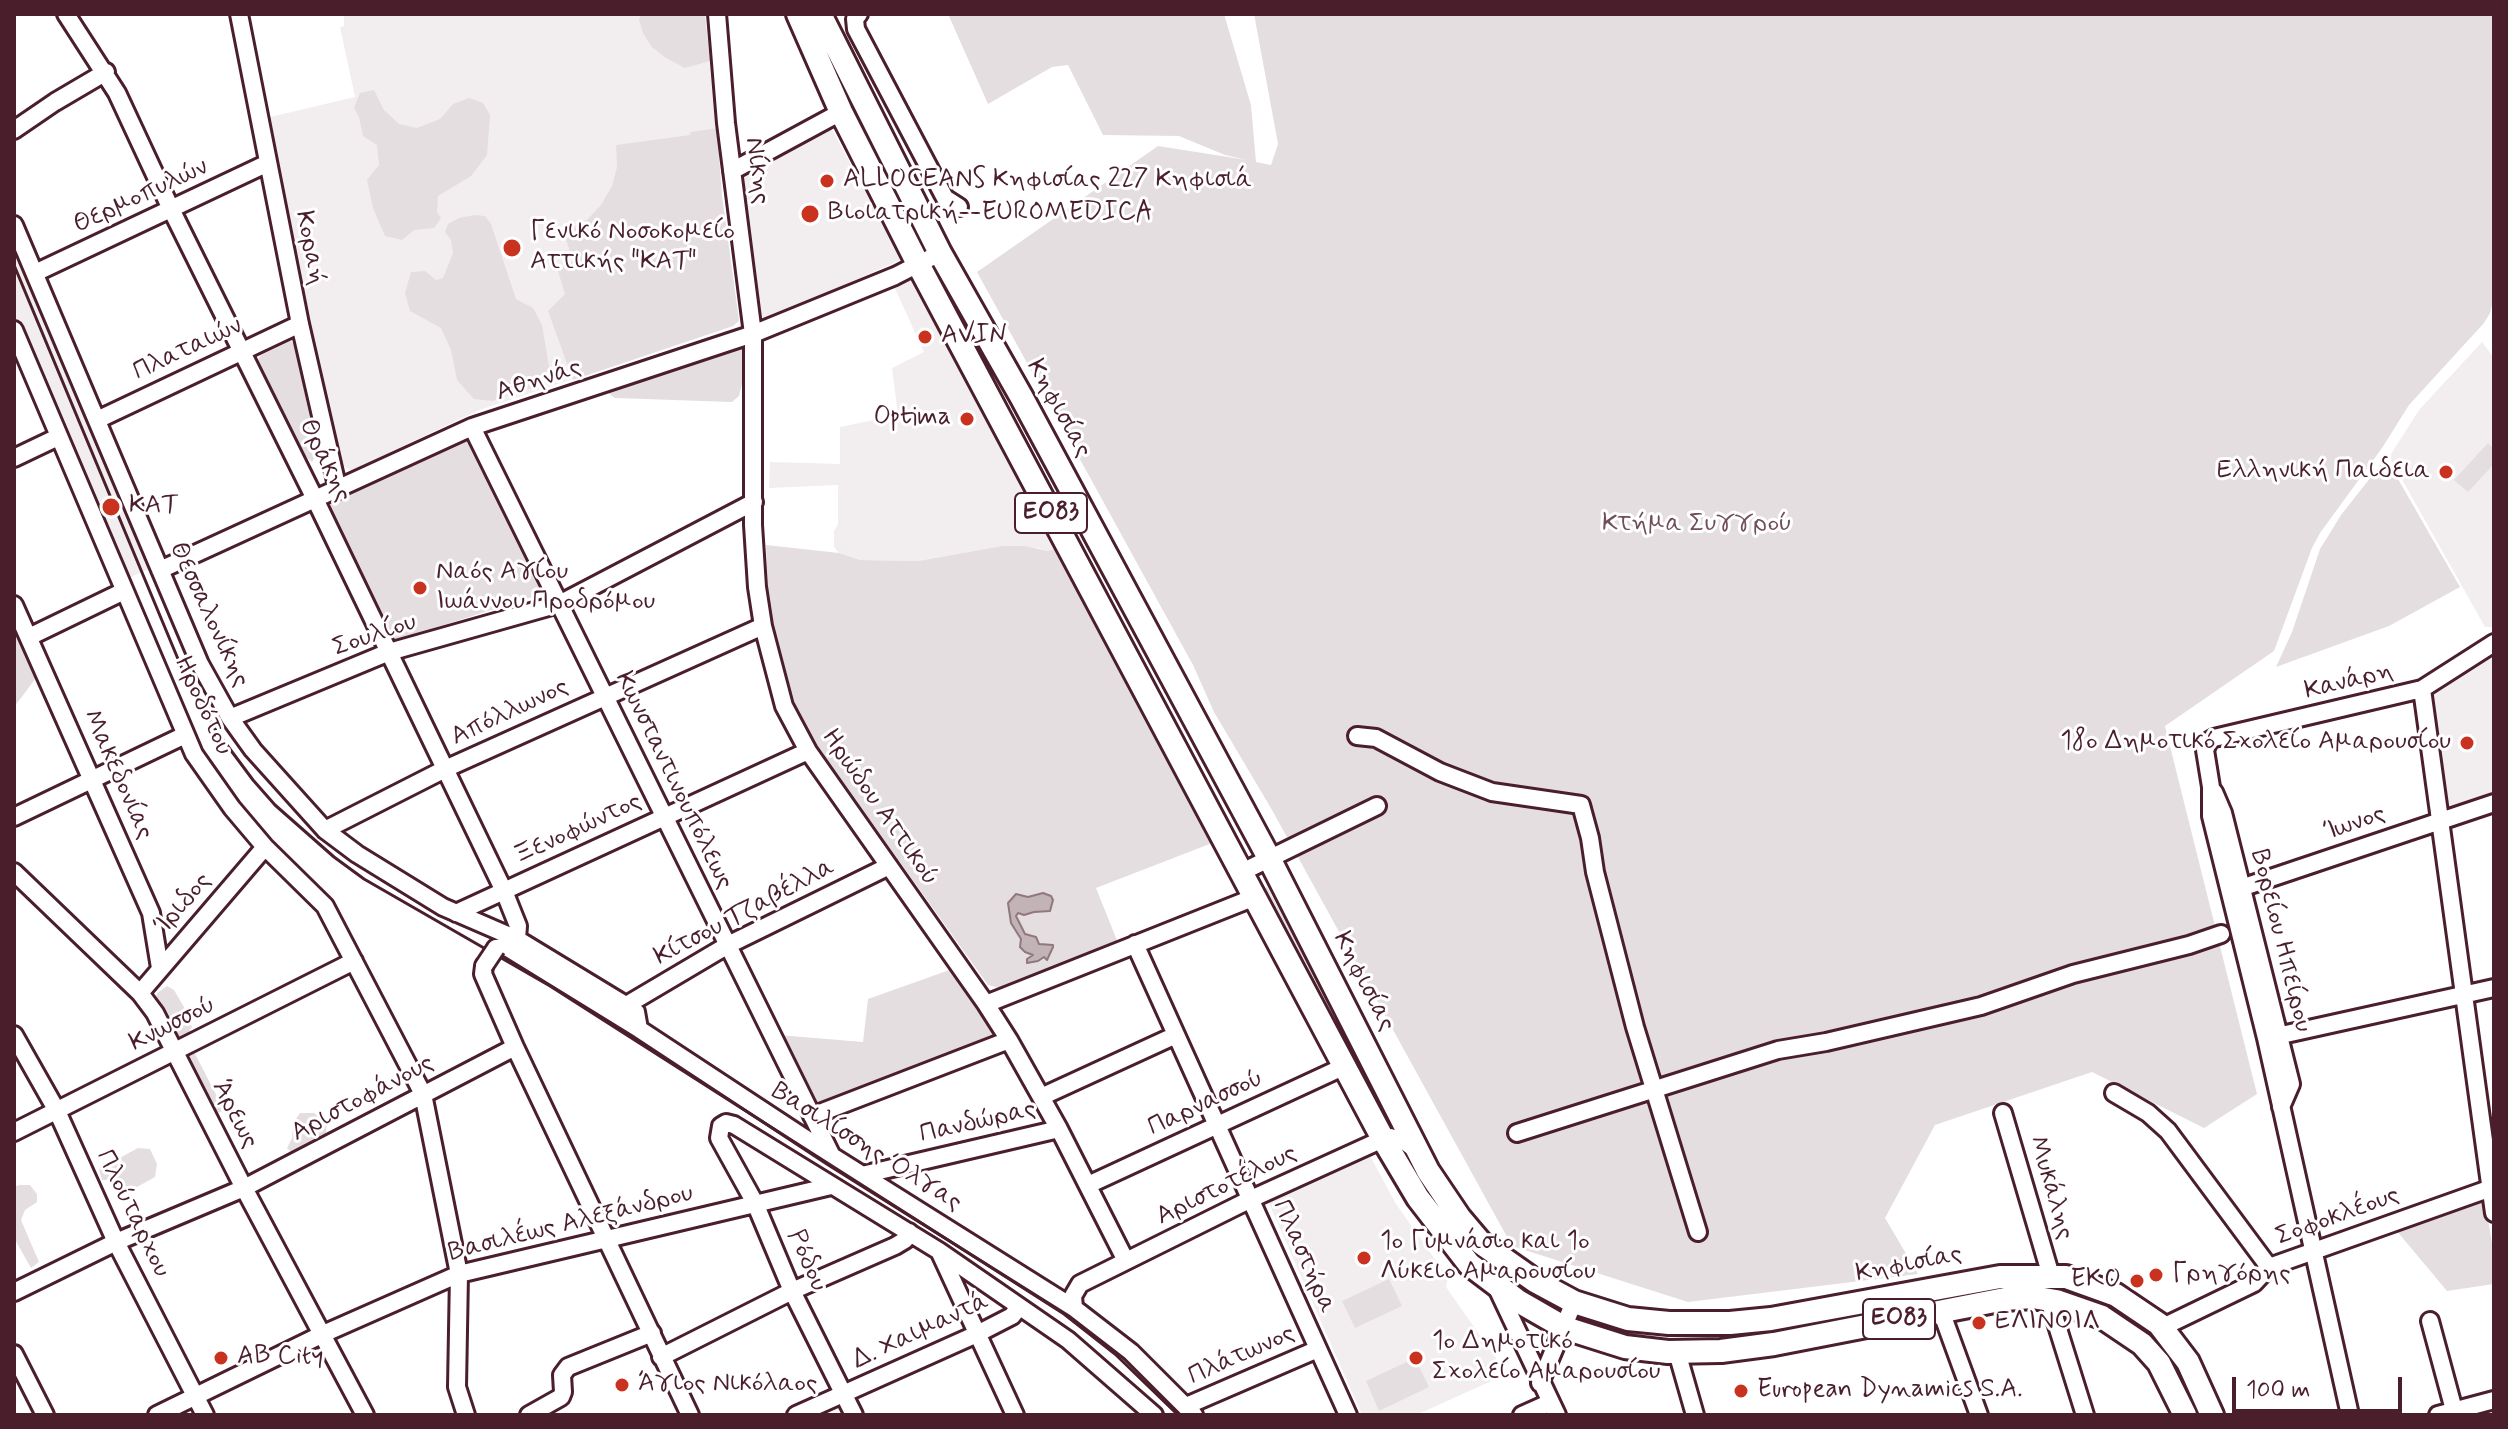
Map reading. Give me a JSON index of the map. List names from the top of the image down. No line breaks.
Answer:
{"streets":{"main road":["Κηφισίας","ΕΟ83"],"street":["Νίκης","Θερμοπυλών","Κοραή","Πλαταιών","Αθηνάς","Θράκης","Θεσσαλονίκης","Σουλίου","Κανάρη","Ηροδότου","Απόλλωνος","Μακεδονίας","Κωνσταντινουπόλεως","Ηρώδου Αττικού","Ίωνος","Ξενοφώντος","Ίριδος","Κίτσου Τζαβέλλα","Βορείου Ηπείρου","Κνωσσού","Αριστοφάνους","Παρνασσού","Άρεως","Πανδώρας","Βασιλίσσης Όλγας","Αριστοτέλους","Μυκάλης","Πλούταρχου","Σοφοκλέους","Βασιλέως Αλεξάνδρου","Πλαστήρα","Ρόδου","Δ. Χαιμαντά","Πλάτωνος"]},"crossings":[["Νίκης","Αθηνάς"],["Νίκης","Ηρώδου Αττικού"],["Θερμοπυλών","Κοραή"],["Θερμοπυλών","Θράκης"],["Θερμοπυλών","Θεσσαλονίκης"],["Κοραή","Πλαταιών"],["Κοραή","Αθηνάς"],["Πλαταιών","Θράκης"],["Πλαταιών","Θεσσαλονίκης"],["Αθηνάς","Κηφισίας"],["Αθηνάς","Θράκης"],["Αθηνάς","Θεσσαλονίκης"],["Αθηνάς","Κωνσταντινουπόλεως"],["Αθηνάς","Ηρώδου Αττικού"],["Κηφισίας","Παρνασσού"],["Κηφισίας","Αριστοτέλους"],["Κηφισίας","Μυκάλης"],["Κηφισίας","Σοφοκλέους"],["Θράκης","Θεσσαλονίκης"],["Θράκης","Σουλίου"],["Θράκης","Απόλλωνος"],["Θράκης","Ξενοφώντος"],["Θεσσαλονίκης","Σουλίου"],["Θεσσαλονίκης","Απόλλωνος"],["Θεσσαλονίκης","Ξενοφώντος"],["Θεσσαλονίκης","Κίτσου Τζαβέλλα"],["Θεσσαλονίκης","Βασιλίσσης Όλγας"],["Σουλίου","Κωνσταντινουπόλεως"],["Σουλίου","Ηρώδου Αττικού"],["Κανάρη","Βορείου Ηπείρου"],["Ηροδότου","Ίριδος"],["Ηροδότου","Κνωσσού"],["Ηροδότου","Αριστοφάνους"],["Ηροδότου","Βασιλέως Αλεξάνδρου"],["Απόλλωνος","Κωνσταντινουπόλεως"],["Απόλλωνος","Ηρώδου Αττικού"],["Μακεδονίας","Ίριδος"],["Κωνσταντινουπόλεως","Ξενοφώντος"],["Κωνσταντινουπόλεως","Κίτσου Τζαβέλλα"],["Κωνσταντινουπόλεως","Βασιλίσσης Όλγας"],["Ηρώδου Αττικού","Ξενοφώντος"],["Ηρώδου Αττικού","Κίτσου Τζαβέλλα"],["Ηρώδου Αττικού","Παρνασσού"],["Ηρώδου Αττικού","Πανδώρας"],["Ηρώδου Αττικού","Αριστοτέλους"],["Ίωνος","Βορείου Ηπείρου"],["Ίριδος","Άρεως"],["Βορείου Ηπείρου","Σοφοκλέους"],["Κνωσσού","Άρεως"],["Κνωσσού","Πλούταρχου"],["Αριστοφάνους","Άρεως"],["Αριστοφάνους","Βασιλίσσης Όλγας"],["Αριστοφάνους","Πλούταρχου"],["Παρνασσού","Πλαστήρα"],["Άρεως","Βασιλέως Αλεξάνδρου"],["Πανδώρας","Βασιλίσσης Όλγας"],["Βασιλίσσης Όλγας","Αριστοτέλους"],["Βασιλίσσης Όλγας","Πλάτωνος"],["Αριστοτέλους","Πλαστήρα"],["Πλούταρχου","Βασιλέως Αλεξάνδρου"],["Βασιλέως Αλεξάνδρου","Ρόδου"],["Πλαστήρα","Πλάτωνος"],["Ρόδου","Δ. Χαιμαντά"]],"parks":["Κτήμα Συγγρού"],"places":["ALLOCEANS Κηφισίας 227 Κηφισιά","Βιοιατρική--EUROMEDICA","Γενικό Νοσοκομείο Αττικής \"ΚΑΤ\"","AVIN","Optima","Ελληνική Παιδεια","ΚΑΤ","Ναός Αγίου Ιωάννου Προδρόμου","18ο Δημοτικό Σχολείο Αμαρουσίου","1ο Γυμνάσιο και 1ο Λύκειο Αμαρουσίου","Γρηγόρης","EKO","ΕΛΙΝΟΙΛ","AB City","1ο Δημοτικό Σχολείο Αμαρουσίου","Άγιος Νικόλαος","European Dynamics S.A."],"scale_bar":"100 m"}
